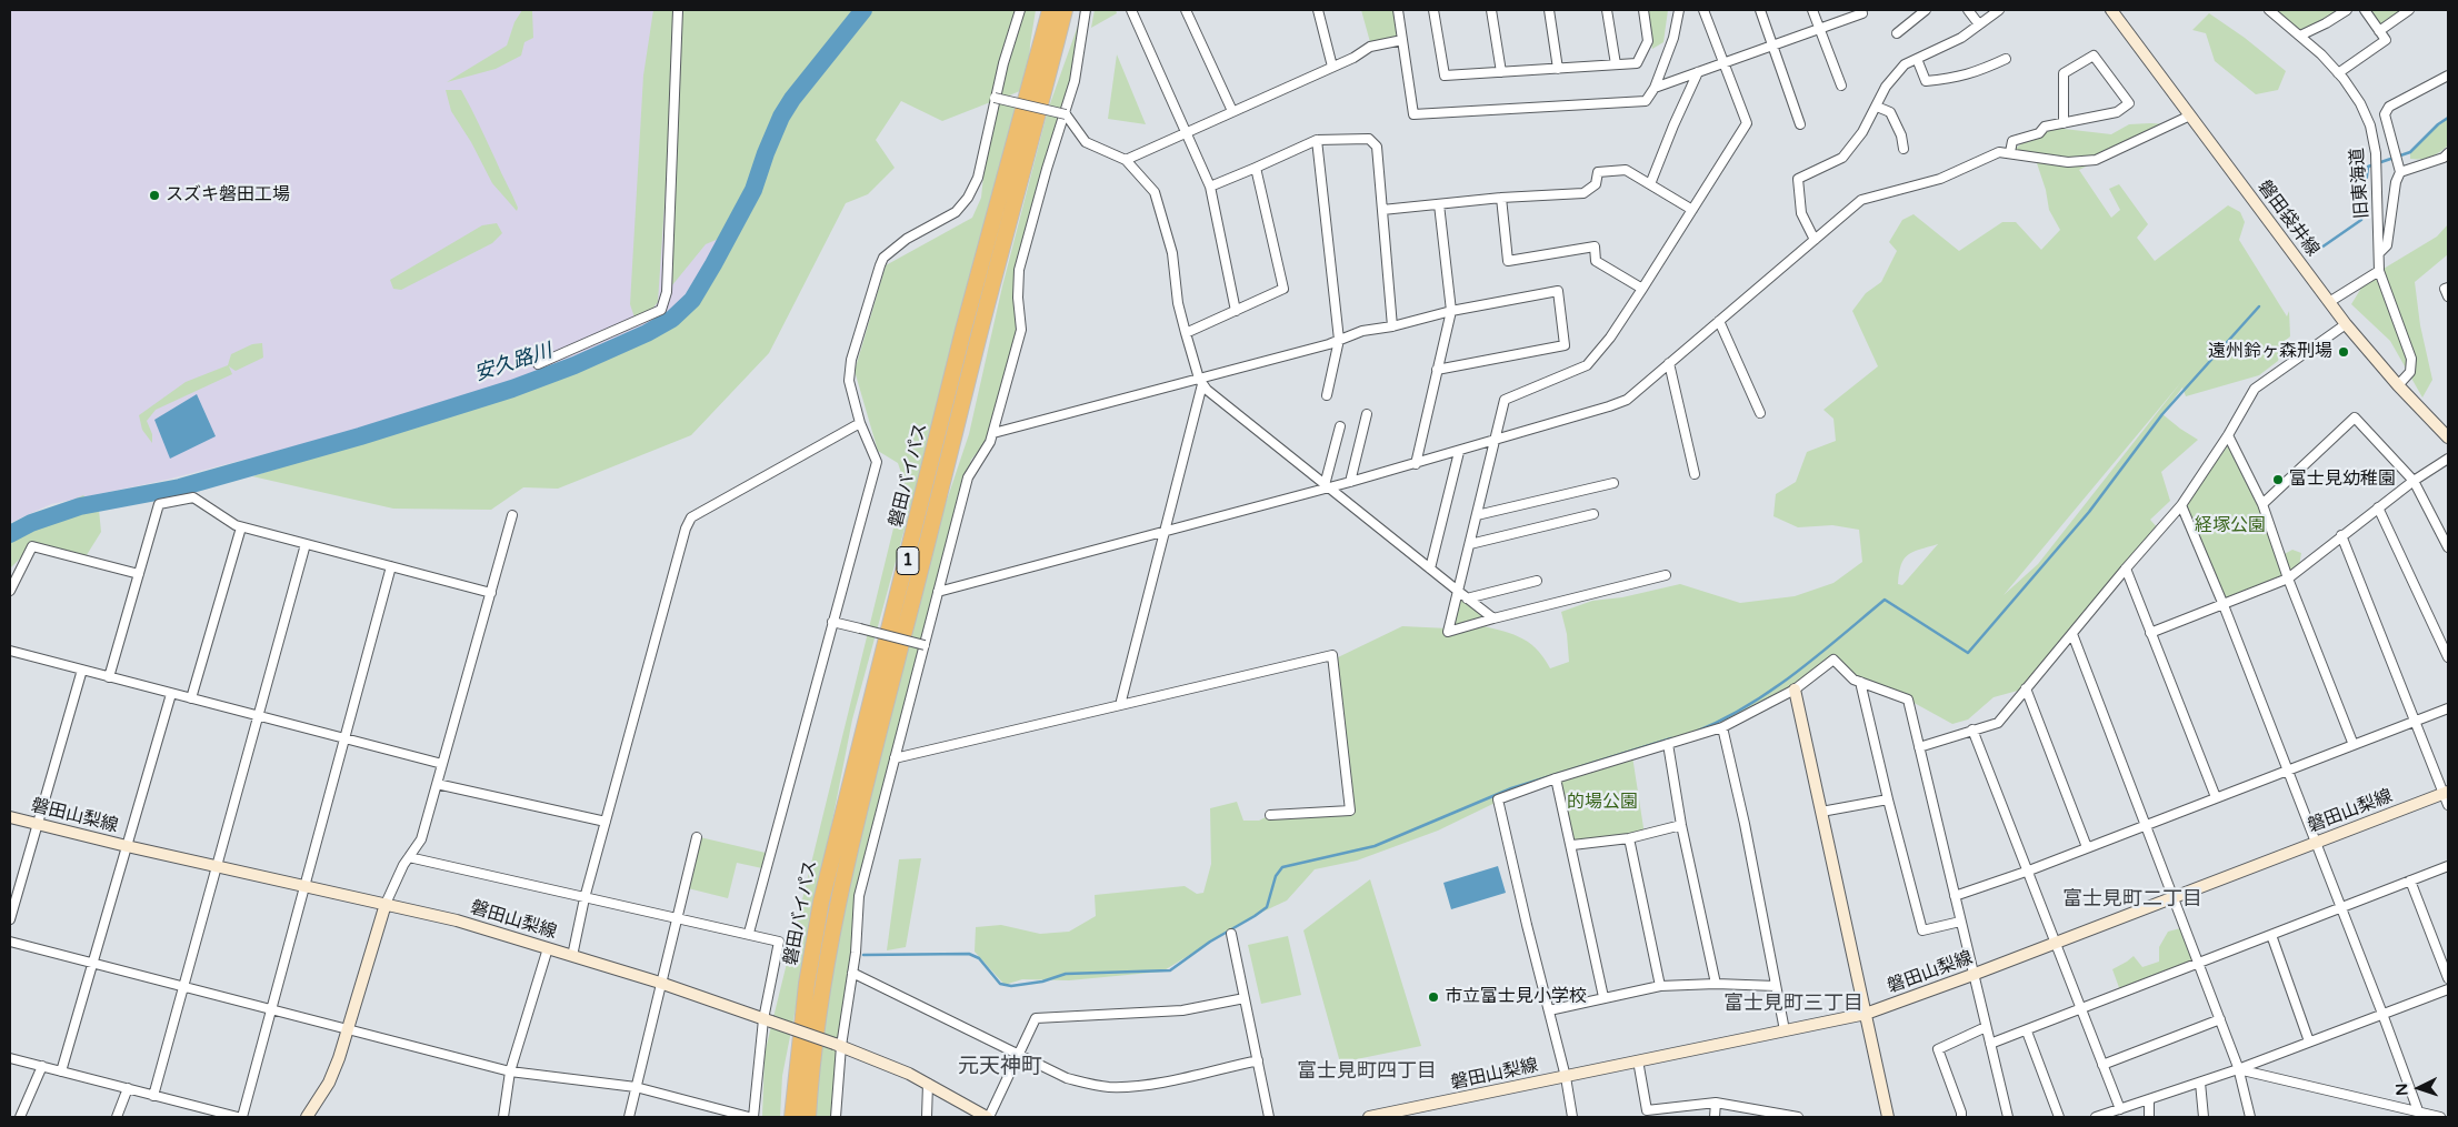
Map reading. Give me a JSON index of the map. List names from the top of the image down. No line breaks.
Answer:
{"streets":{"highway":["磐田バイパス","1"],"main road":["磐田袋井線","磐田山梨線"],"street":["旧東海道"]},"crossings":[["旧東海道","磐田袋井線"],["磐田バイパス","1"]],"districts":["富士見町二丁目","富士見町三丁目","元天神町","富士見町四丁目"],"water":["安久路川"],"parks":["経塚公園","的場公園"],"places":["スズキ磐田工場","遠州鈴ヶ森刑場","富士見幼稚園","市立富士見小学校"],"north":"left"}
